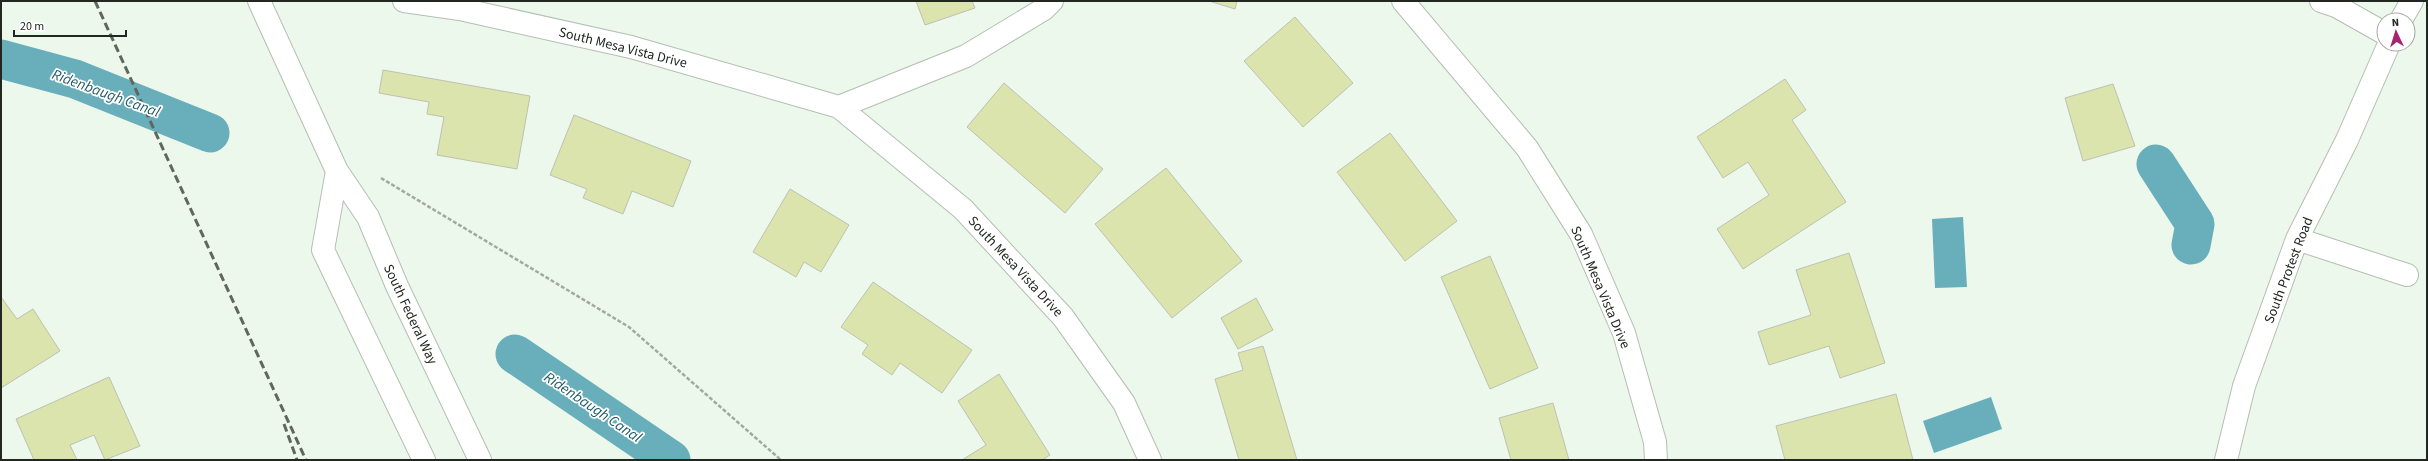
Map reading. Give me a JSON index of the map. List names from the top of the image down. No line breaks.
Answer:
{"streets":{"street":["South Mesa Vista Drive","South Protest Road","South Federal Way"]},"water":["Ridenbaugh Canal"],"scale_bar":"20 m","north":"top"}
